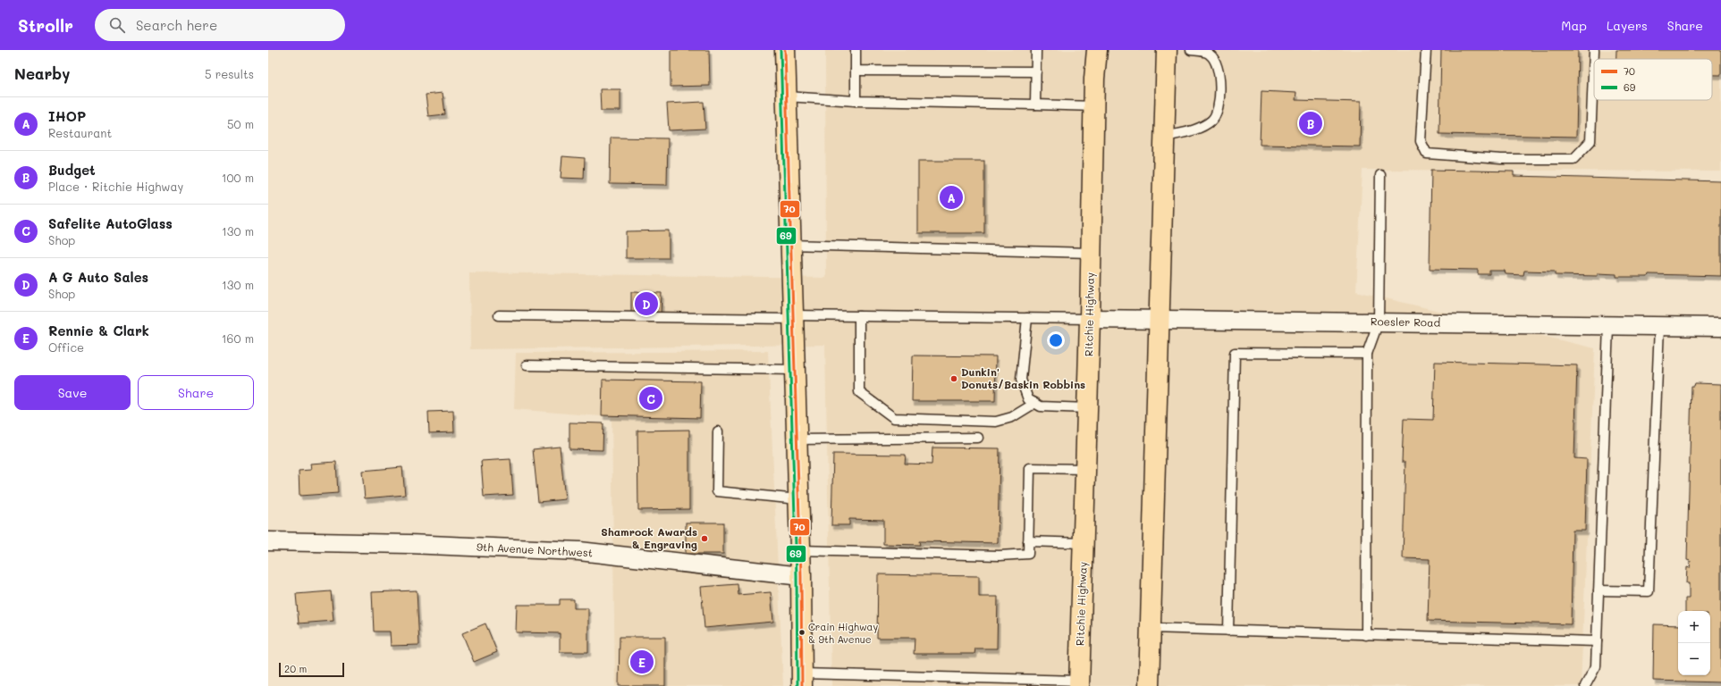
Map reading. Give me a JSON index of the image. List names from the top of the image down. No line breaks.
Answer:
{"streets":{"main road":["Ritchie Highway"],"street":["Roesler Road","9th Avenue Northwest"]},"crossings":[["Ritchie Highway","Roesler Road"]],"places":["Dunkin' Donuts/Baskin Robbins","Shamrock Awards & Engraving","Crain Highway & 9th Avenue"],"lines":["transit line 70","transit line 69"],"legend":["70","69"],"scale_bar":"20 m","page":{"header":"Strollr","search":"Search here","nav":["Map","Layers","Share"],"heading":["Nearby","5 results"],"list":[{"mark":"A","name":"IHOP","note":"Restaurant","value":"50 m"},{"mark":"B","name":"Budget","note":"Place · Ritchie Highway","value":"100 m"},{"mark":"C","name":"Safelite AutoGlass","note":"Shop","value":"130 m"},{"mark":"D","name":"A G Auto Sales","note":"Shop","value":"130 m"},{"mark":"E","name":"Rennie & Clark","note":"Office","value":"160 m"}],"pins":["B","A","D","C","E"],"buttons":["Save","Share"],"map_buttons":["+","−"],"scale":"20 m"}}
